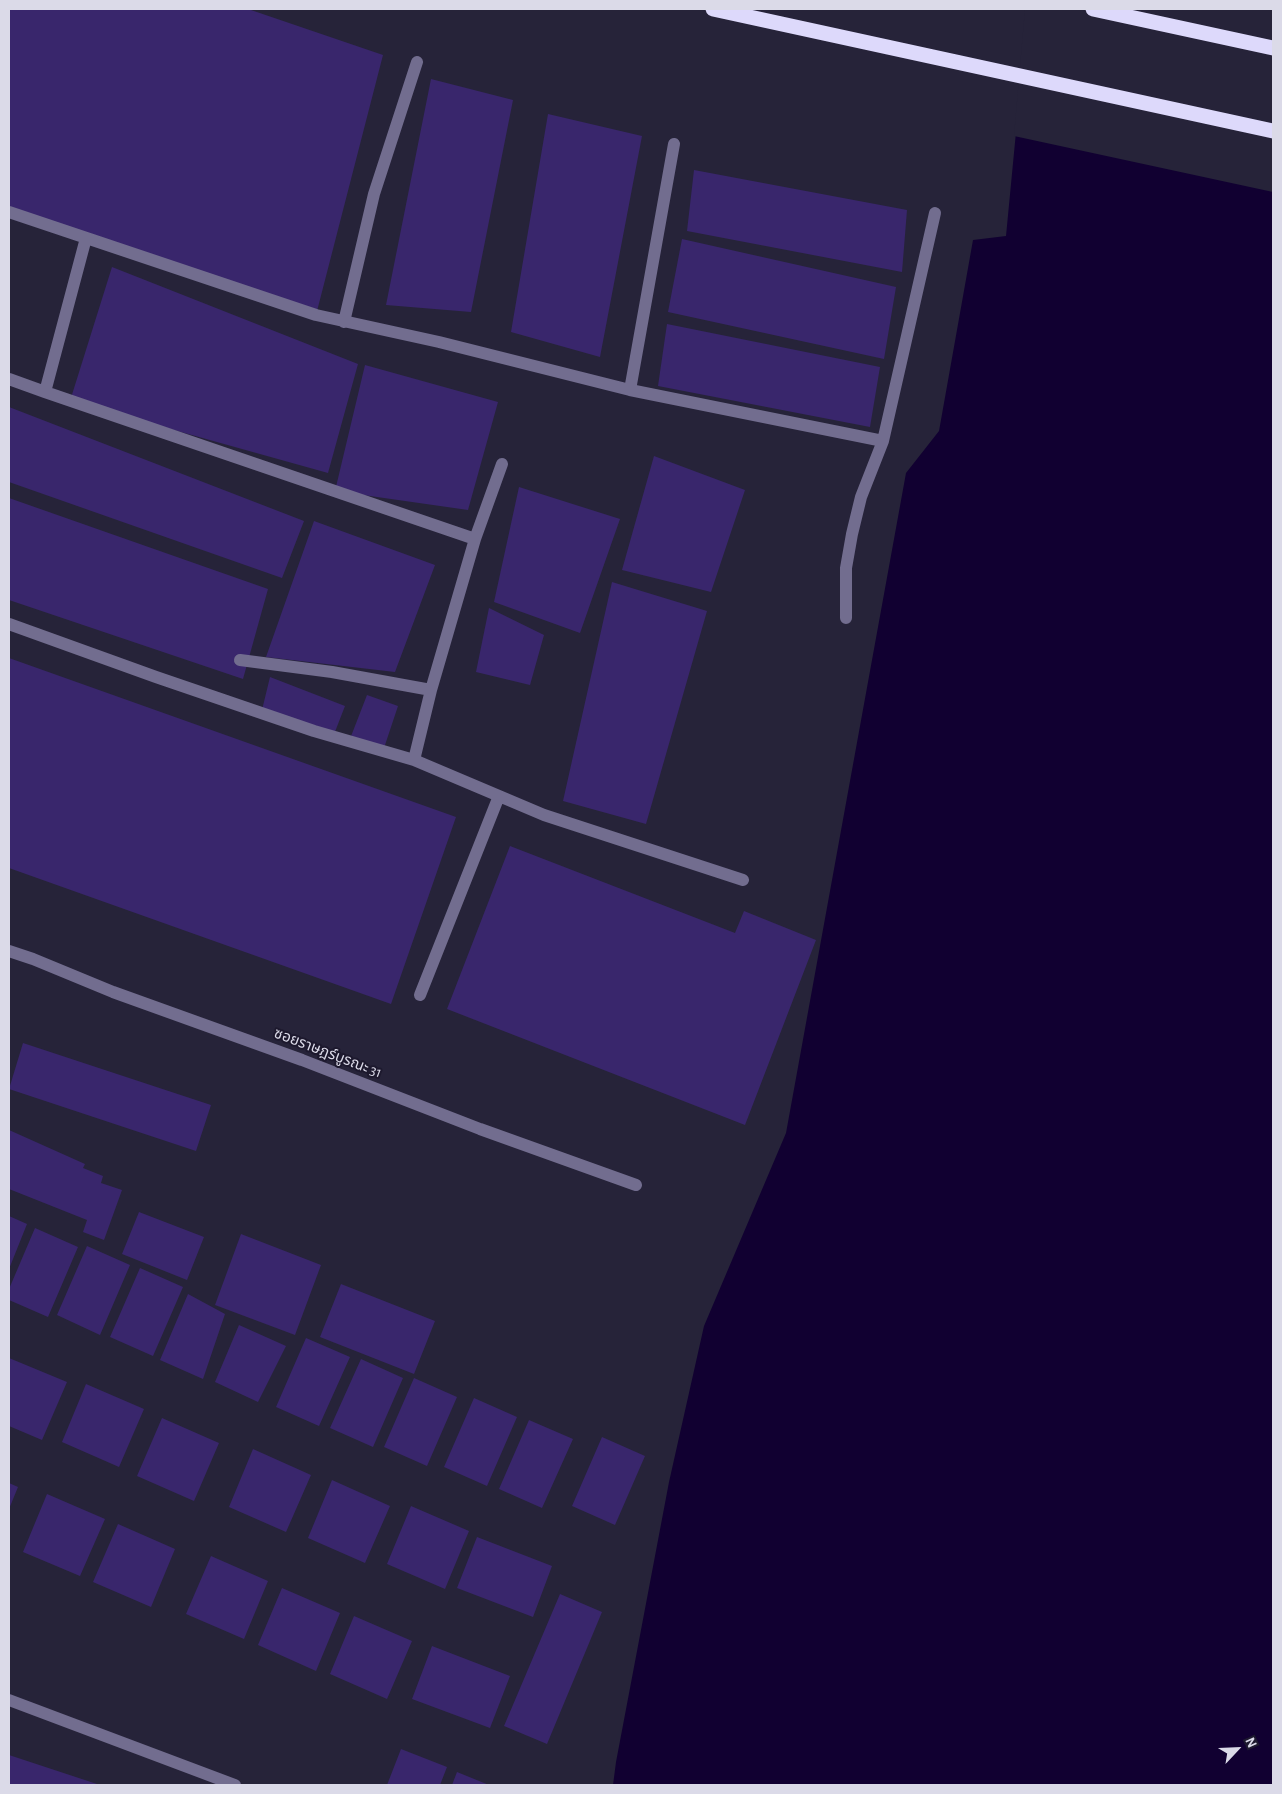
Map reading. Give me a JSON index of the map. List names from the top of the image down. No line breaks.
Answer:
{"streets":{"street":["ซอยราษฎร์บูรณะ 31"]},"north":"top right"}
